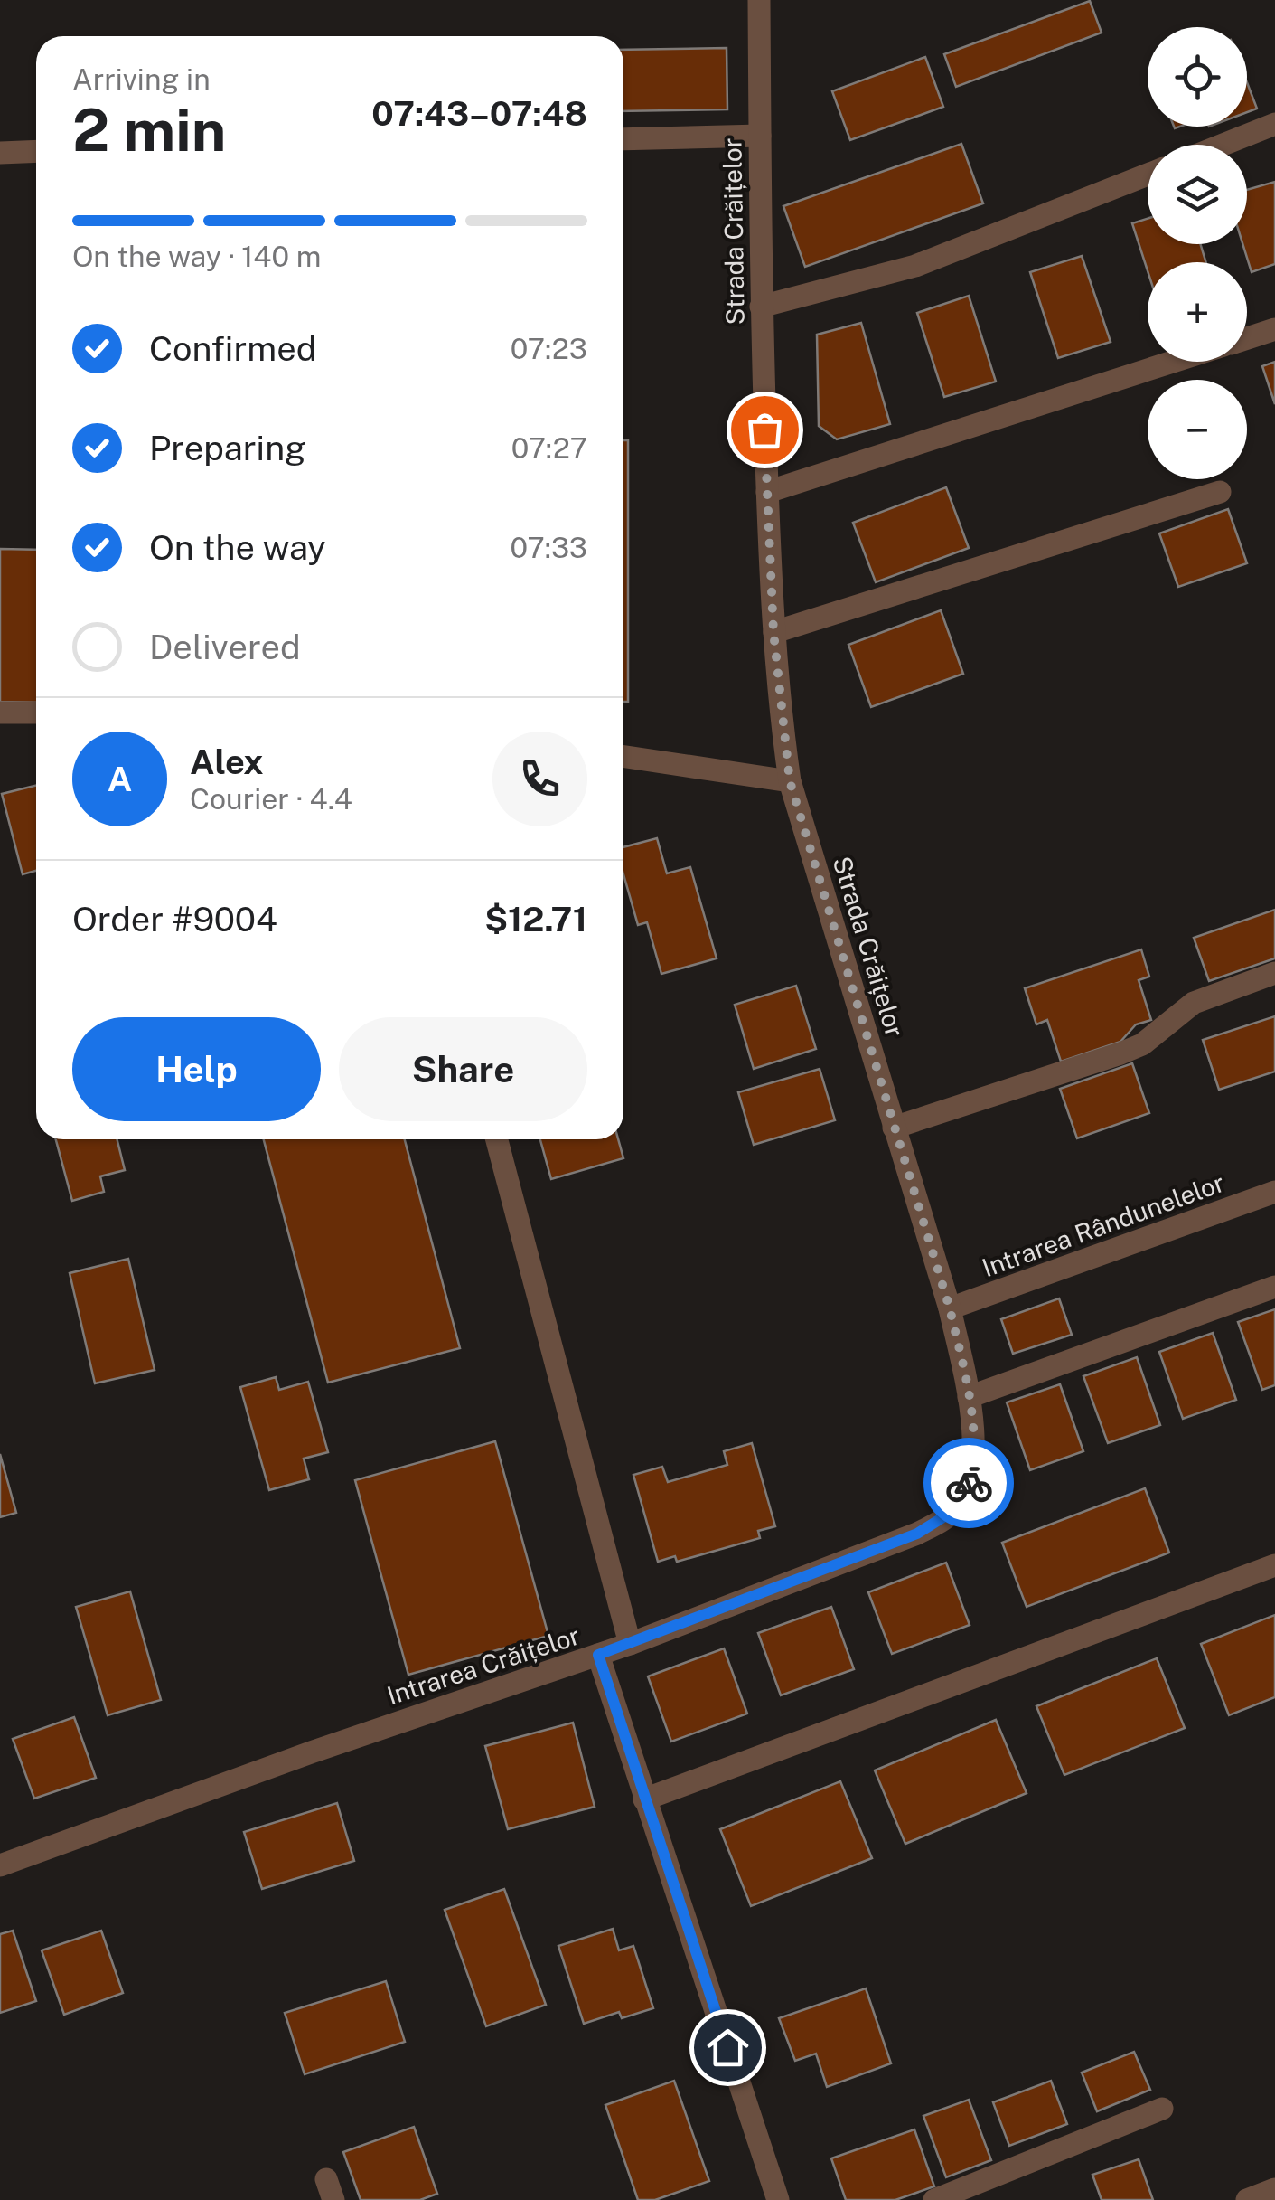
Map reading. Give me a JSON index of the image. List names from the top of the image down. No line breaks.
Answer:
{"streets":{"street":["Strada Crăițelor","Intrarea Rândunelelor","Intrarea Crăițelor"]},"crossings":[["Strada Crăițelor","Intrarea Rândunelelor"],["Strada Crăițelor","Intrarea Crăițelor"]],"page":{"map_buttons":["+","−"],"heading":["2 min","Arriving in","07:43–07:48"],"panel":["Alex","Courier · 4.4","Order #9004","$12.71"],"bar":"On the way · 140 m","list":[["Confirmed","07:23"],["Preparing","07:27"],["On the way","07:33"],"Delivered"],"round":"A","buttons":["Help","Share"]}}
